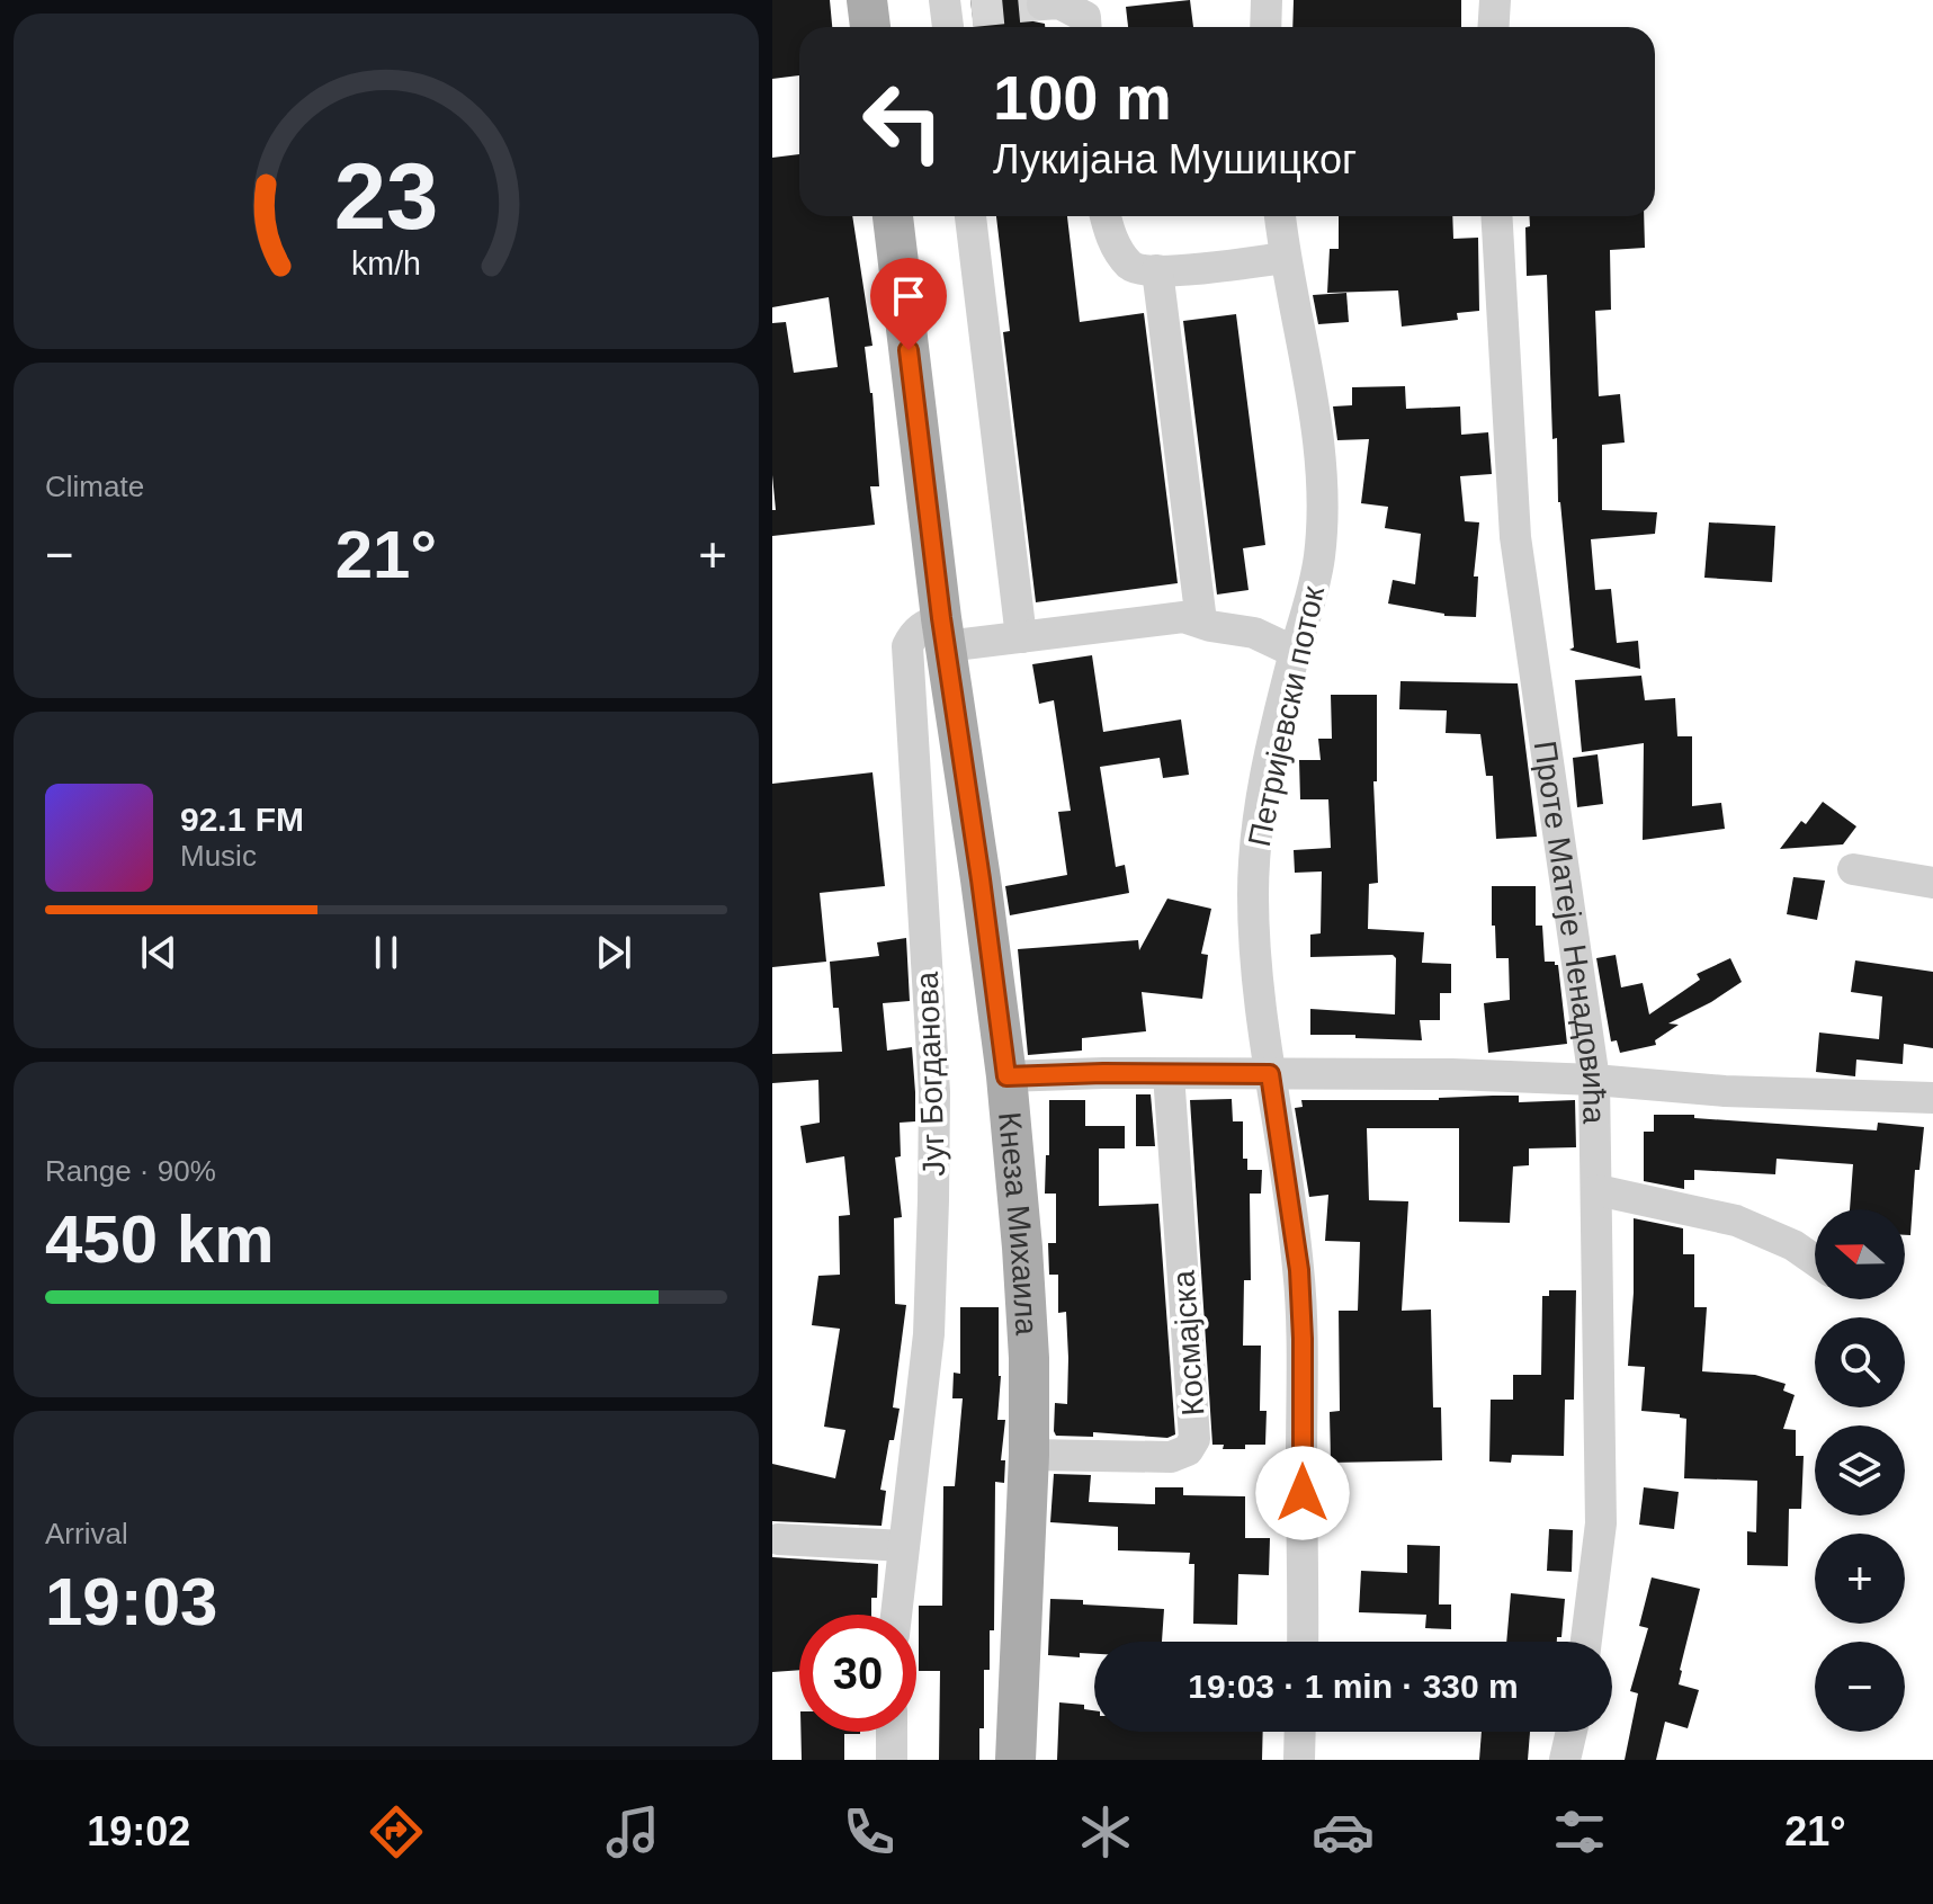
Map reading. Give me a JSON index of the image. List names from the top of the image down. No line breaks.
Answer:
{"streets":{"main road":["Кнеза Михаила"],"street":["Петријевски поток","Проте Матеје Ненадовића","Југ Богданова","Космајска"]},"crossings":[["Југ Богданова","Кнеза Михаила"],["Кнеза Михаила","Космајска"]],"north":"left","page":{"turn":["100 m","Лукијана Мушицког"],"tile":["Climate",["Range · 90%","450 km"],["Arrival","19:03"]],"heat":["−","21°","+"],"song":["92.1 FM","Music"],"map_buttons":["+","−"],"limit":"30","trip":"19:03 · 1 min · 330 m","tabs":["19:02","21°"],"gauge":["23","km/h"]}}
